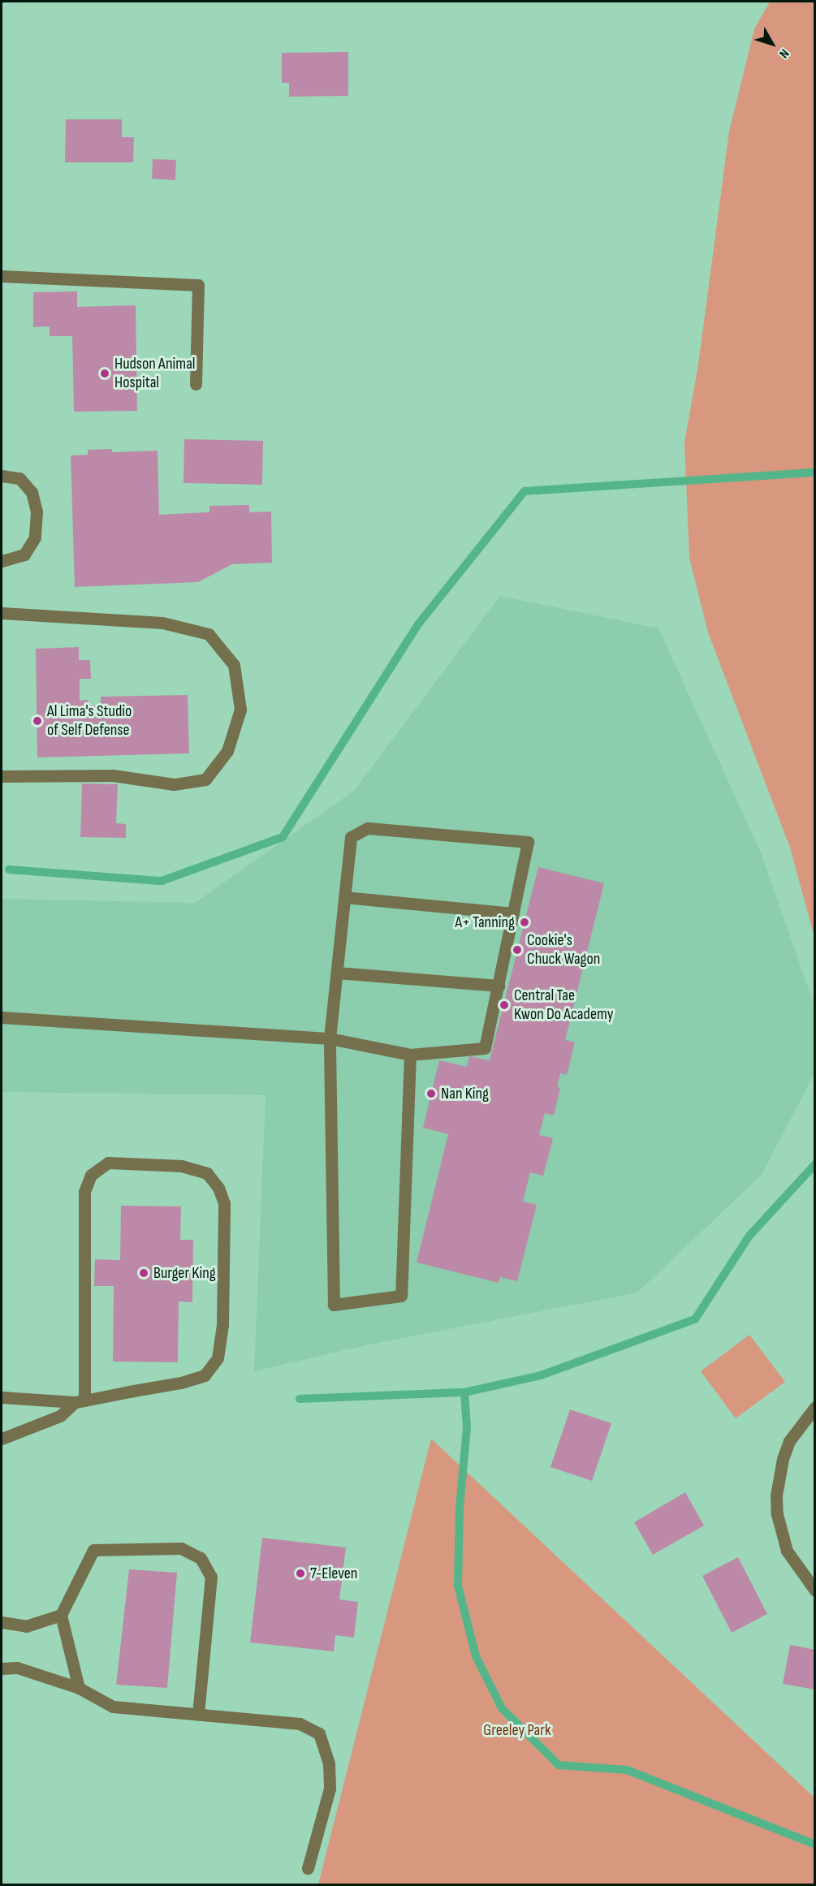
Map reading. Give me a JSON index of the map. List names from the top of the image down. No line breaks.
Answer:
{"parks":["Greeley Park"],"places":["Hudson Animal Hospital","Al Lima's Studio of Self Defense","A+ Tanning","Cookie's Chuck Wagon","Central Tae Kwon Do Academy","Nan King","Burger King","7-Eleven"],"north":"bottom right"}
